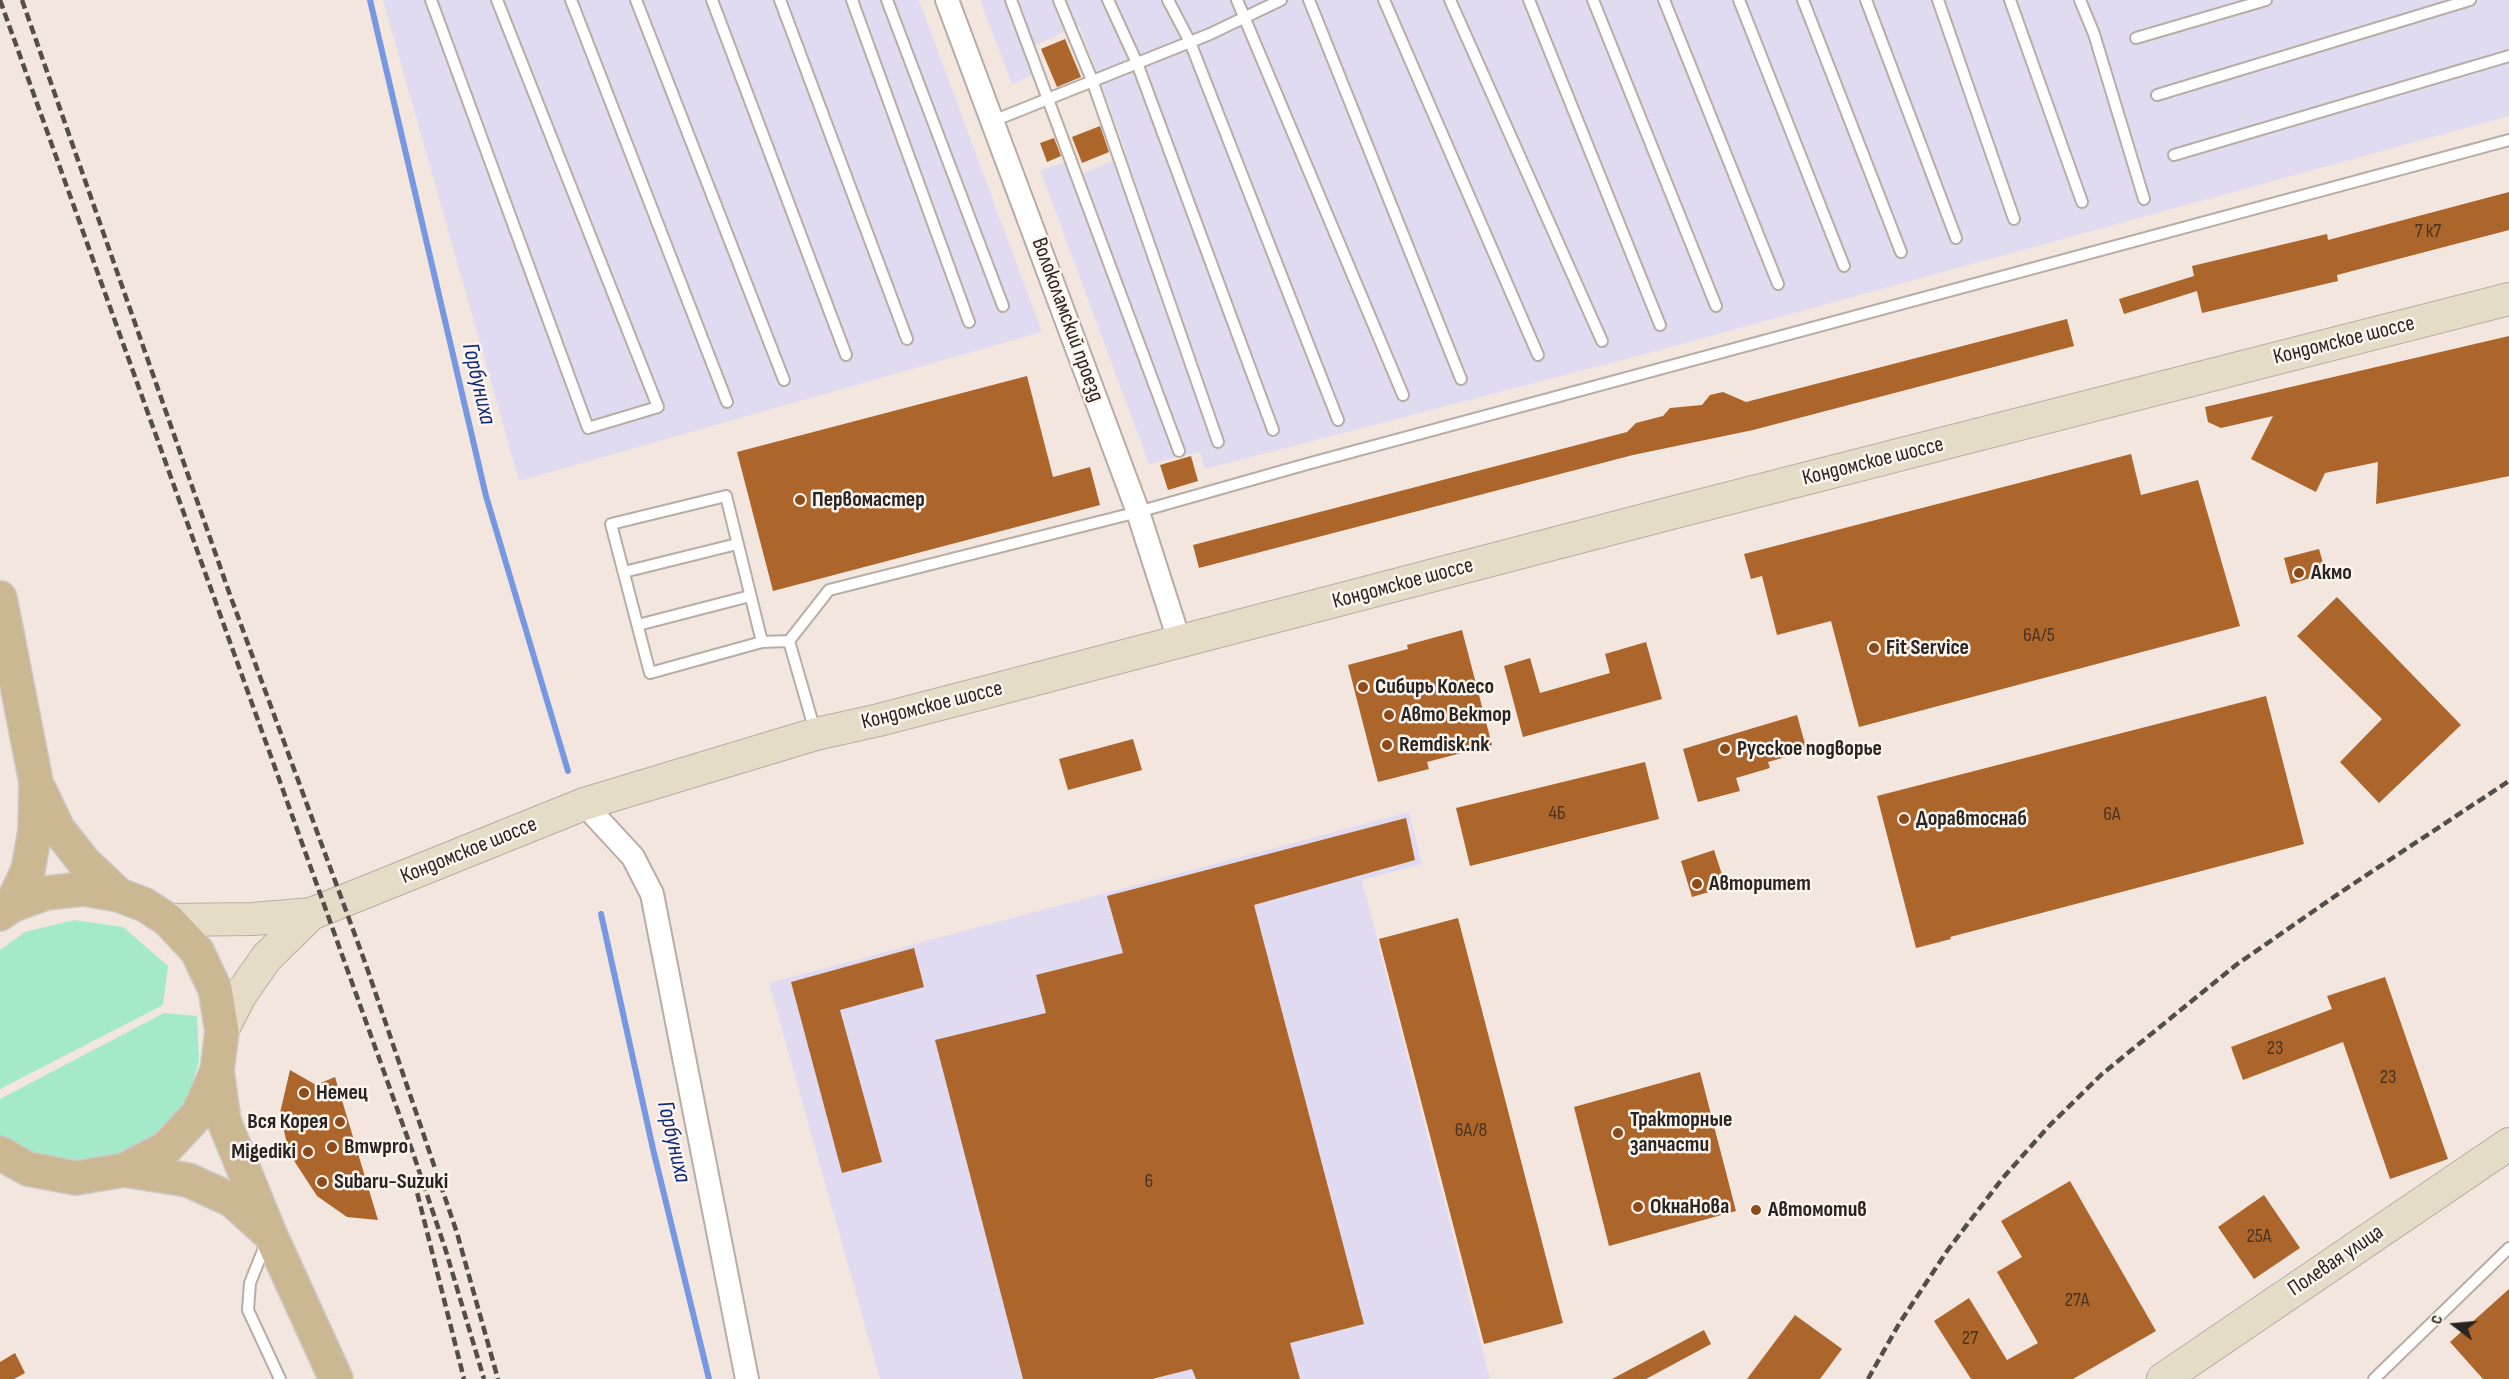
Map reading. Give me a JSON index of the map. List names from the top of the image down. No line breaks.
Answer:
{"streets":{"street":["Волоколамский проезд","Кондомское шоссе","Полевая улица"]},"crossings":[["Волоколамский проезд","Кондомское шоссе"]],"water":["Горбуниха"],"places":["Первомастер","Акмо","Fit Service","Сибирь Колесо","Авто Вектор","Remdisk.nk","Русское подворье","Доравтоснаб","Авторитет","Немец","Вся Корея","Тракторные запчасти","Bmwpro","Migediki","Subaru-Suzuki","ОкнаНова","Автомотив"],"house_numbers":["7 к7","6А/5","4Б","6А","23","23","6А/8","6","25А","27А","27"],"north":"left"}
